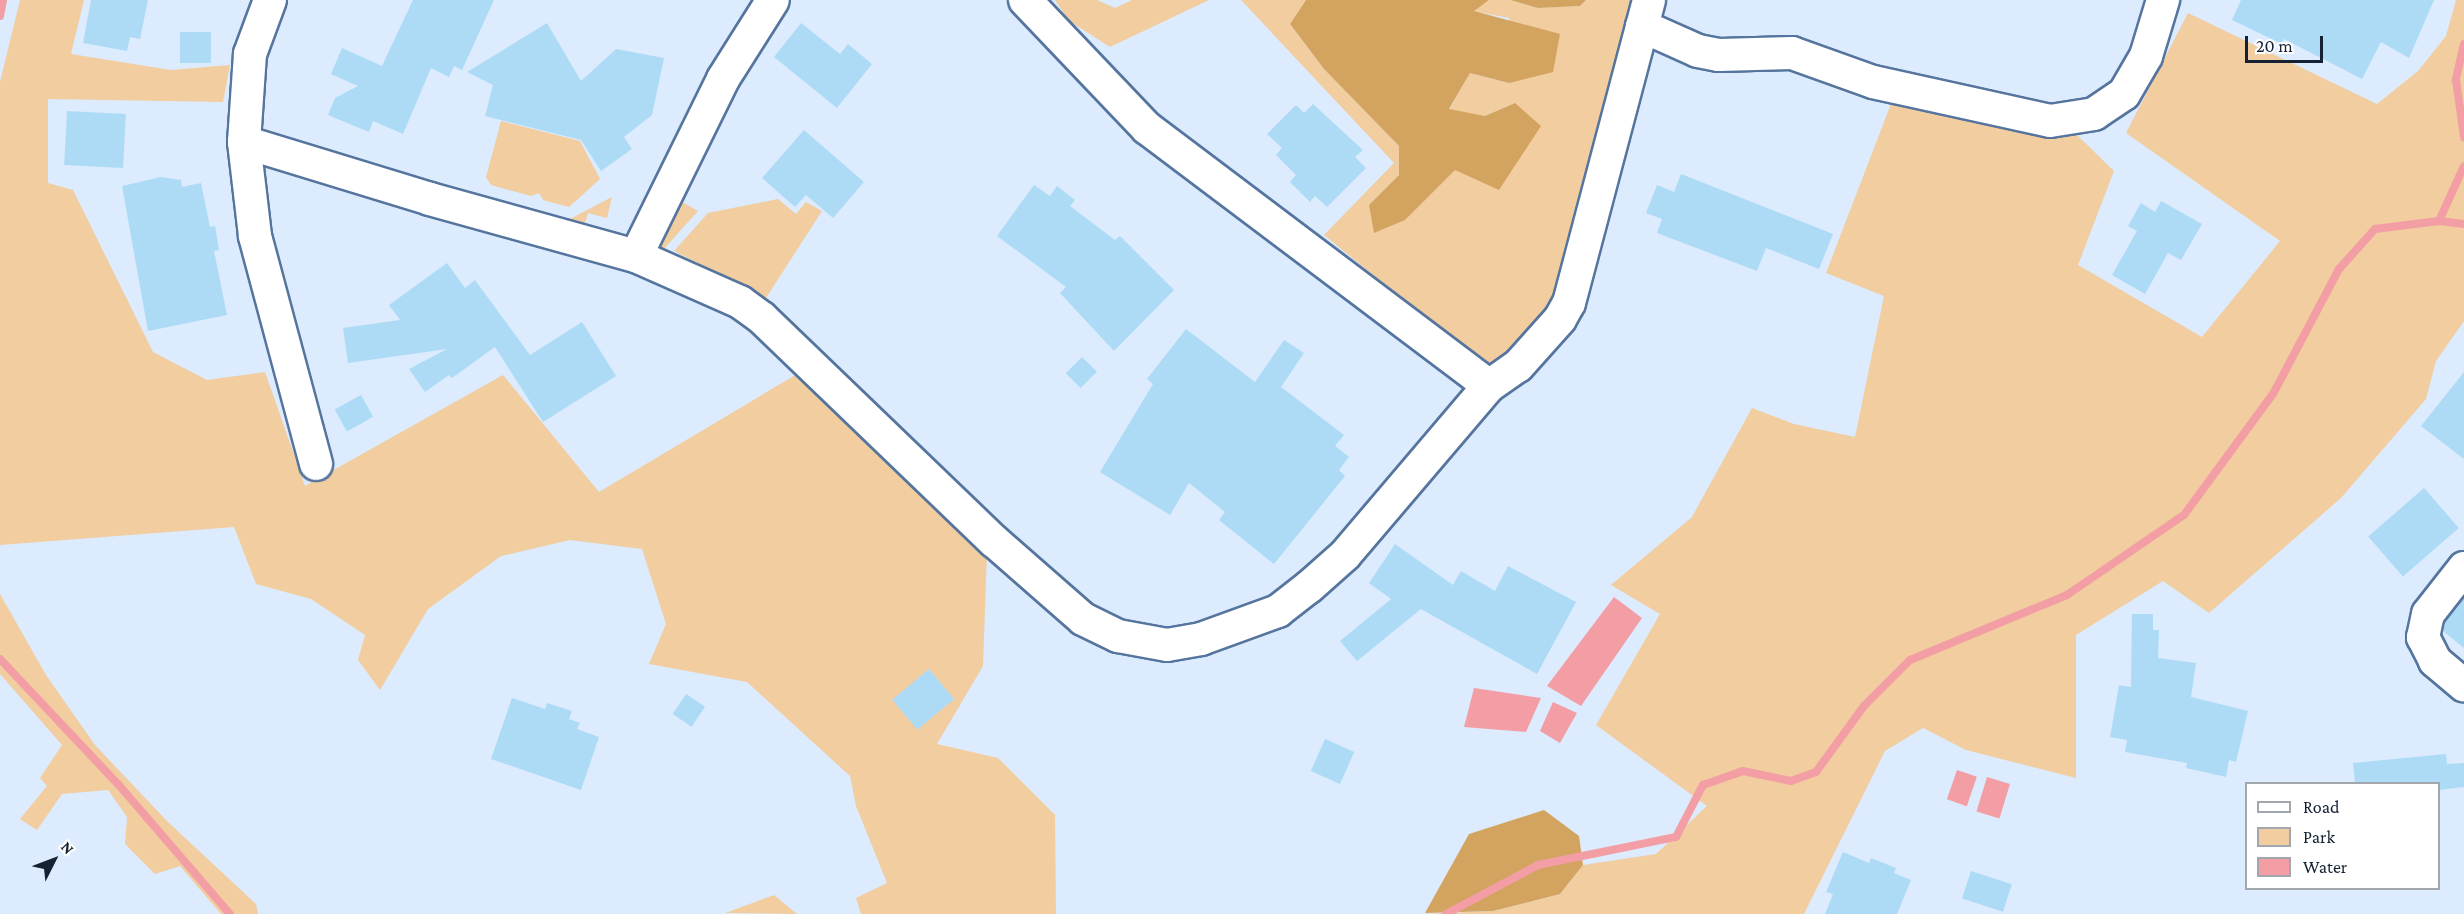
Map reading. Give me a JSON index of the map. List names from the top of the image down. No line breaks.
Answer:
{"legend":["Road","Park","Water"],"scale_bar":"20 m","north":"top right"}
